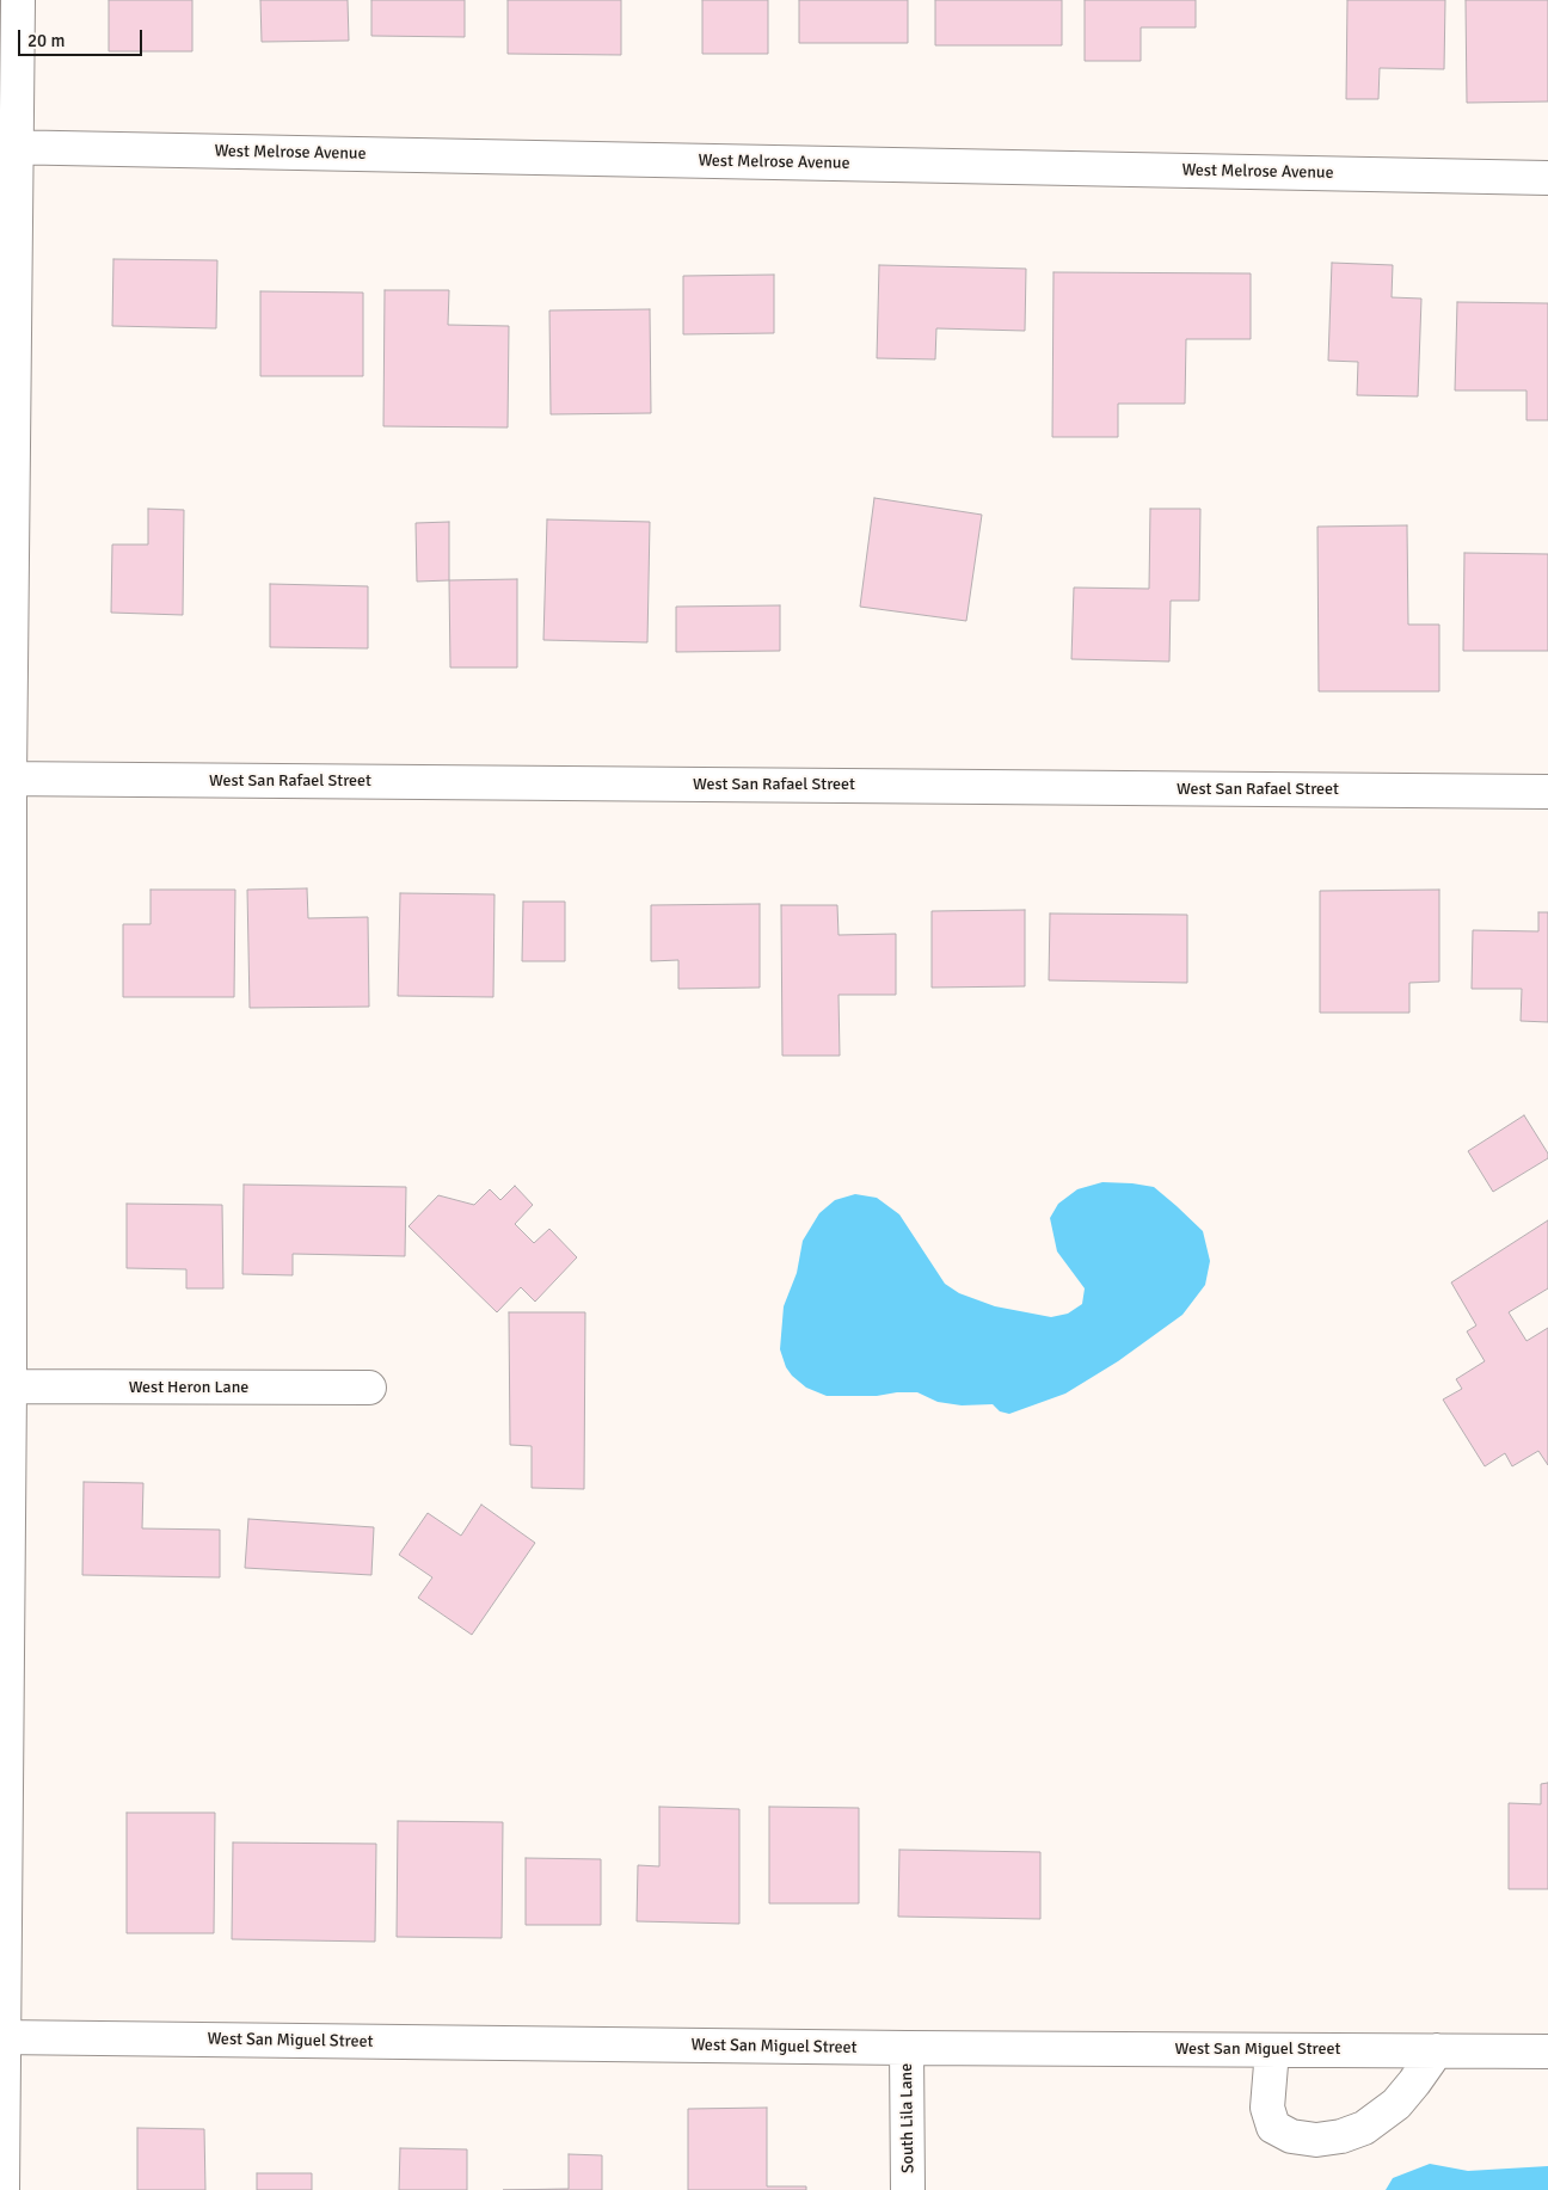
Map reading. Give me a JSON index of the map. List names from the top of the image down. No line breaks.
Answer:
{"streets":{"street":["West Melrose Avenue","West San Rafael Street","West Heron Lane","West San Miguel Street","South Lila Lane"]},"crossings":[["West San Miguel Street","South Lila Lane"]],"scale_bar":"20 m"}
